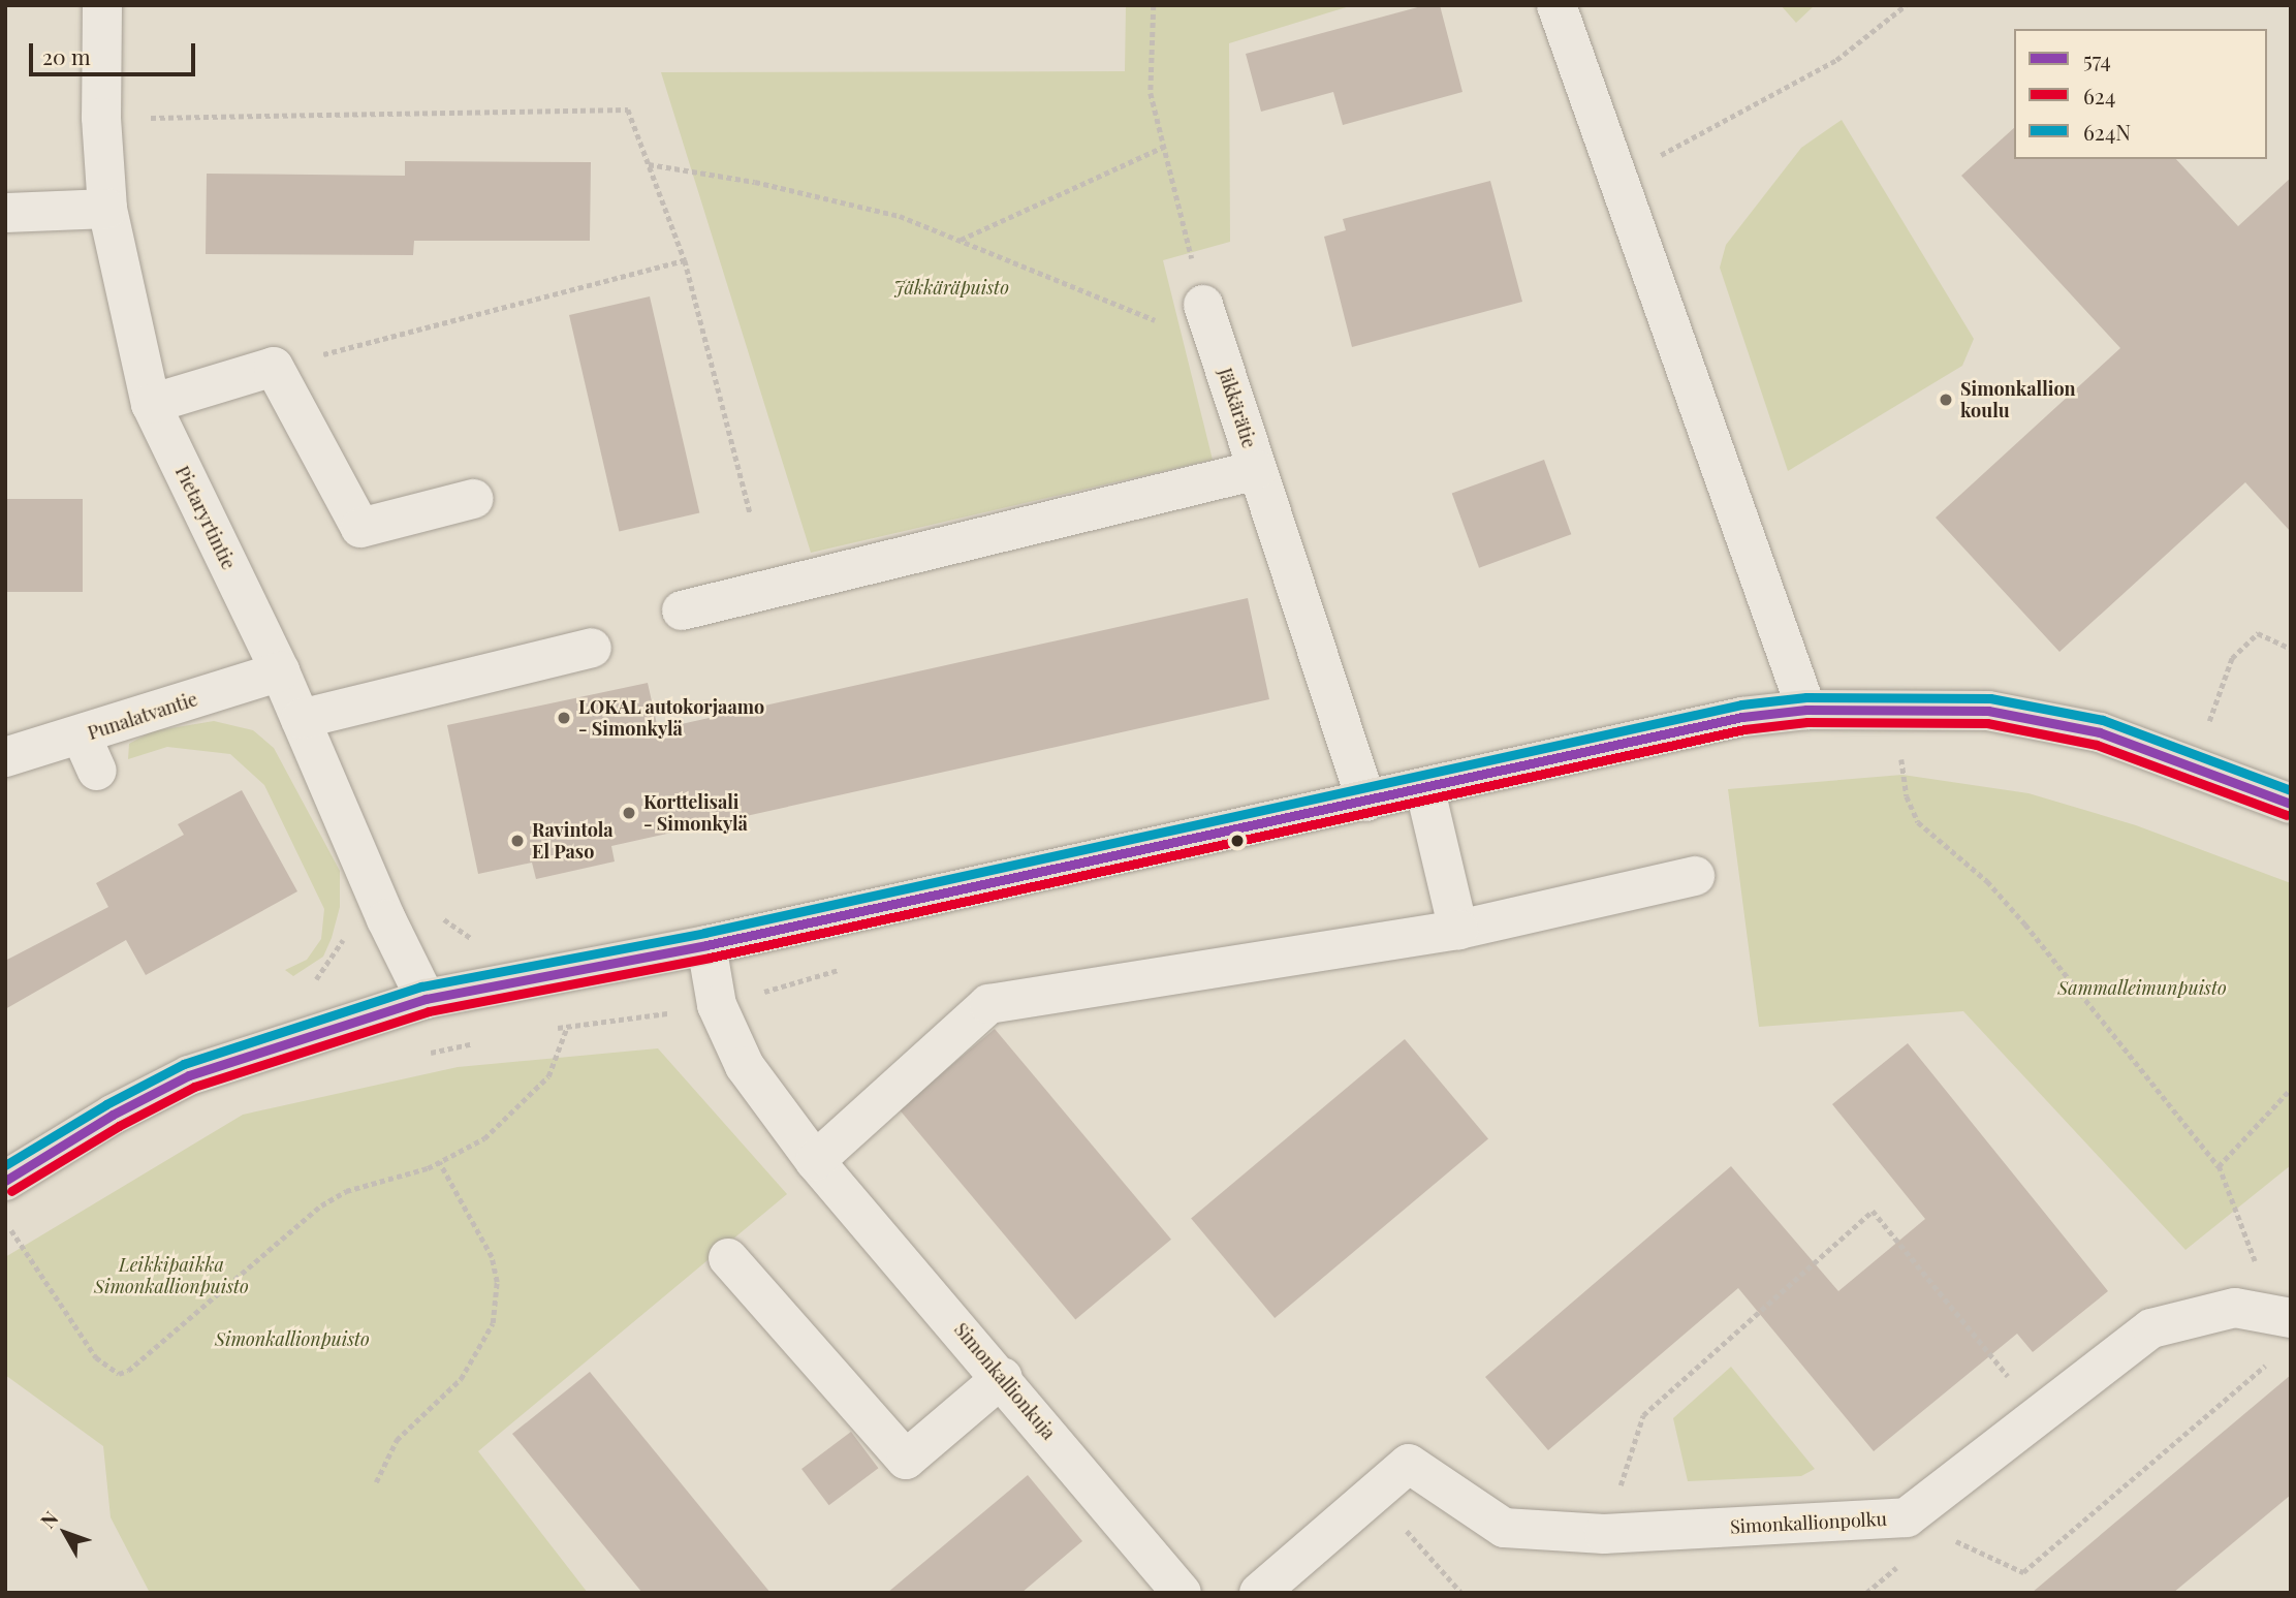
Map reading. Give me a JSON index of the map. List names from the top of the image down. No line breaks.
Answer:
{"streets":{"street":["Jäkkärätie","Pietaryrtintie","Punalatvantie","Simonkallionkuja","Simonkallionpolku"]},"crossings":[["Pietaryrtintie","Punalatvantie"]],"parks":["Jäkkäräpuisto","Sammalleimunpuisto","Leikkipaikka Simonkallionpuisto","Simonkallionpuisto"],"places":["Simonkallion koulu","LOKAL autokorjaamo - Simonkylä","Korttelisali - Simonkylä","Ravintola El Paso"],"lines":["transit line 624N","transit line 574","transit line 624"],"legend":["574","624","624N"],"scale_bar":"20 m","north":"top left"}
